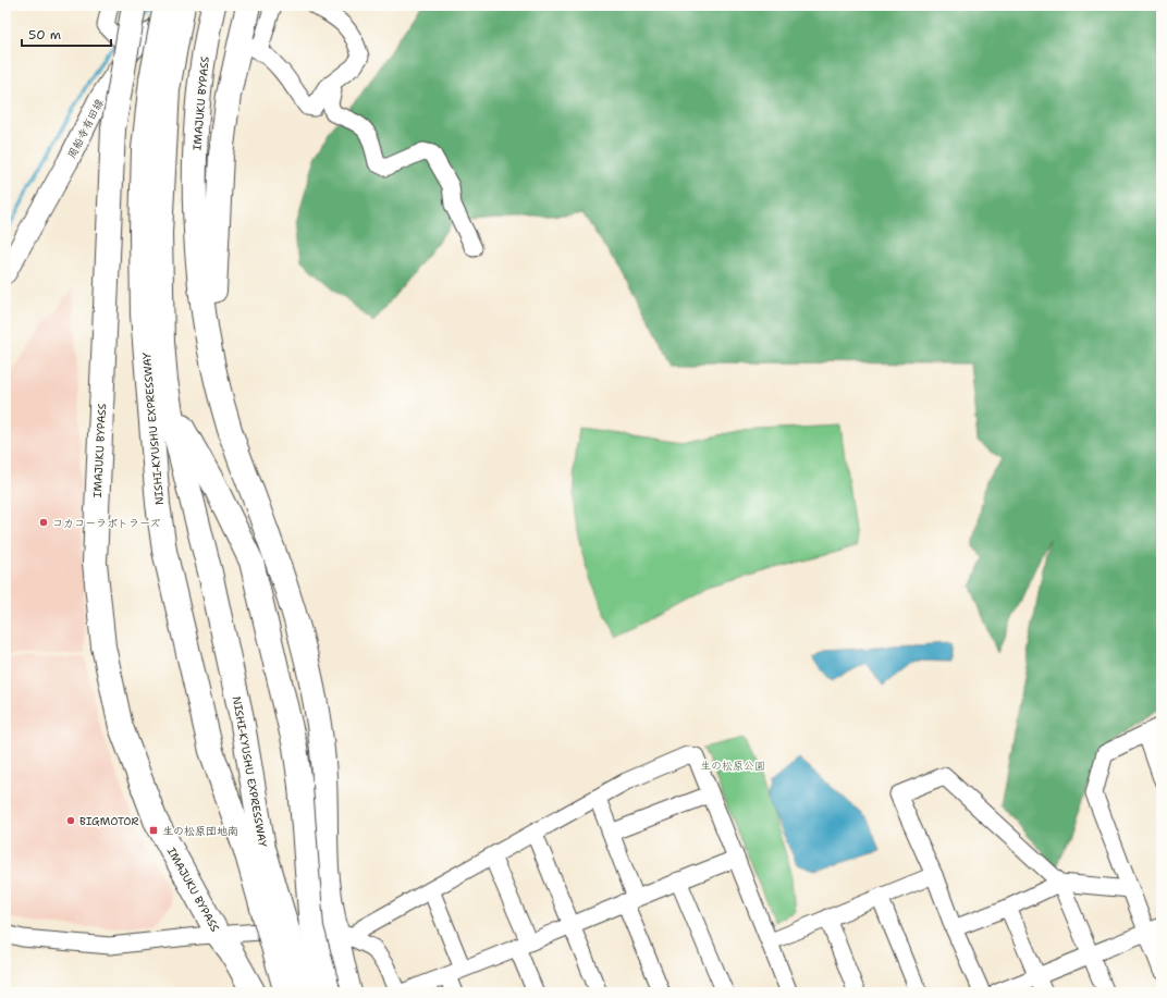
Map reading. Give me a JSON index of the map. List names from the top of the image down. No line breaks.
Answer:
{"streets":{"highway":["IMAJUKU BYPASS","NISHI-KYUSHU EXPRESSWAY"],"main road":["周船寺有田線"]},"parks":["生の松原公園"],"places":{"other":["コカコーラボトラーズ","BIGMOTOR"],"transit":["生の松原団地南"]},"scale_bar":"50 m"}
